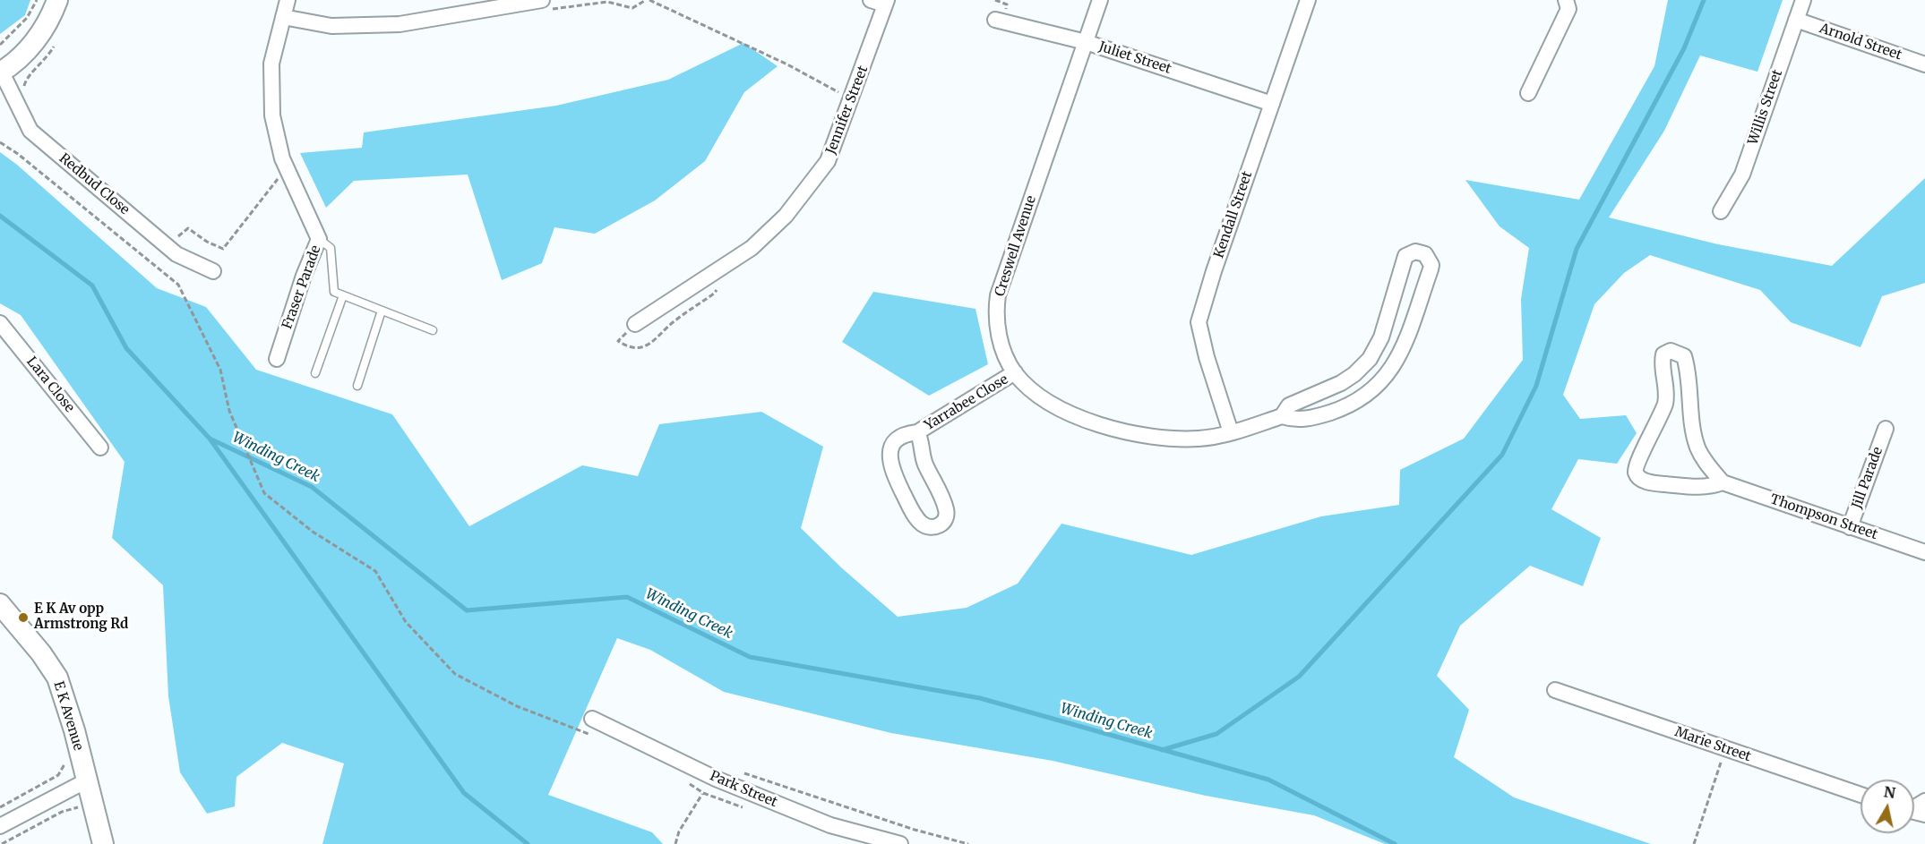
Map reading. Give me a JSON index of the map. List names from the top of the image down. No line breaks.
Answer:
{"streets":{"street":["Arnold Street","Juliet Street","Willis Street","Jennifer Street","Redbud Close","Kendall Street","Creswell Avenue","Fraser Parade","Lara Close","Yarrabee Close","Jill Parade","Thompson Street","E K Avenue","Marie Street","Park Street"]},"crossings":[["Arnold Street","Willis Street"],["Juliet Street","Kendall Street"],["Juliet Street","Creswell Avenue"],["Kendall Street","Creswell Avenue"],["Creswell Avenue","Yarrabee Close"],["Jill Parade","Thompson Street"]],"water":["Winding Creek"],"places":["E K Av opp Armstrong Rd"],"north":"top"}
